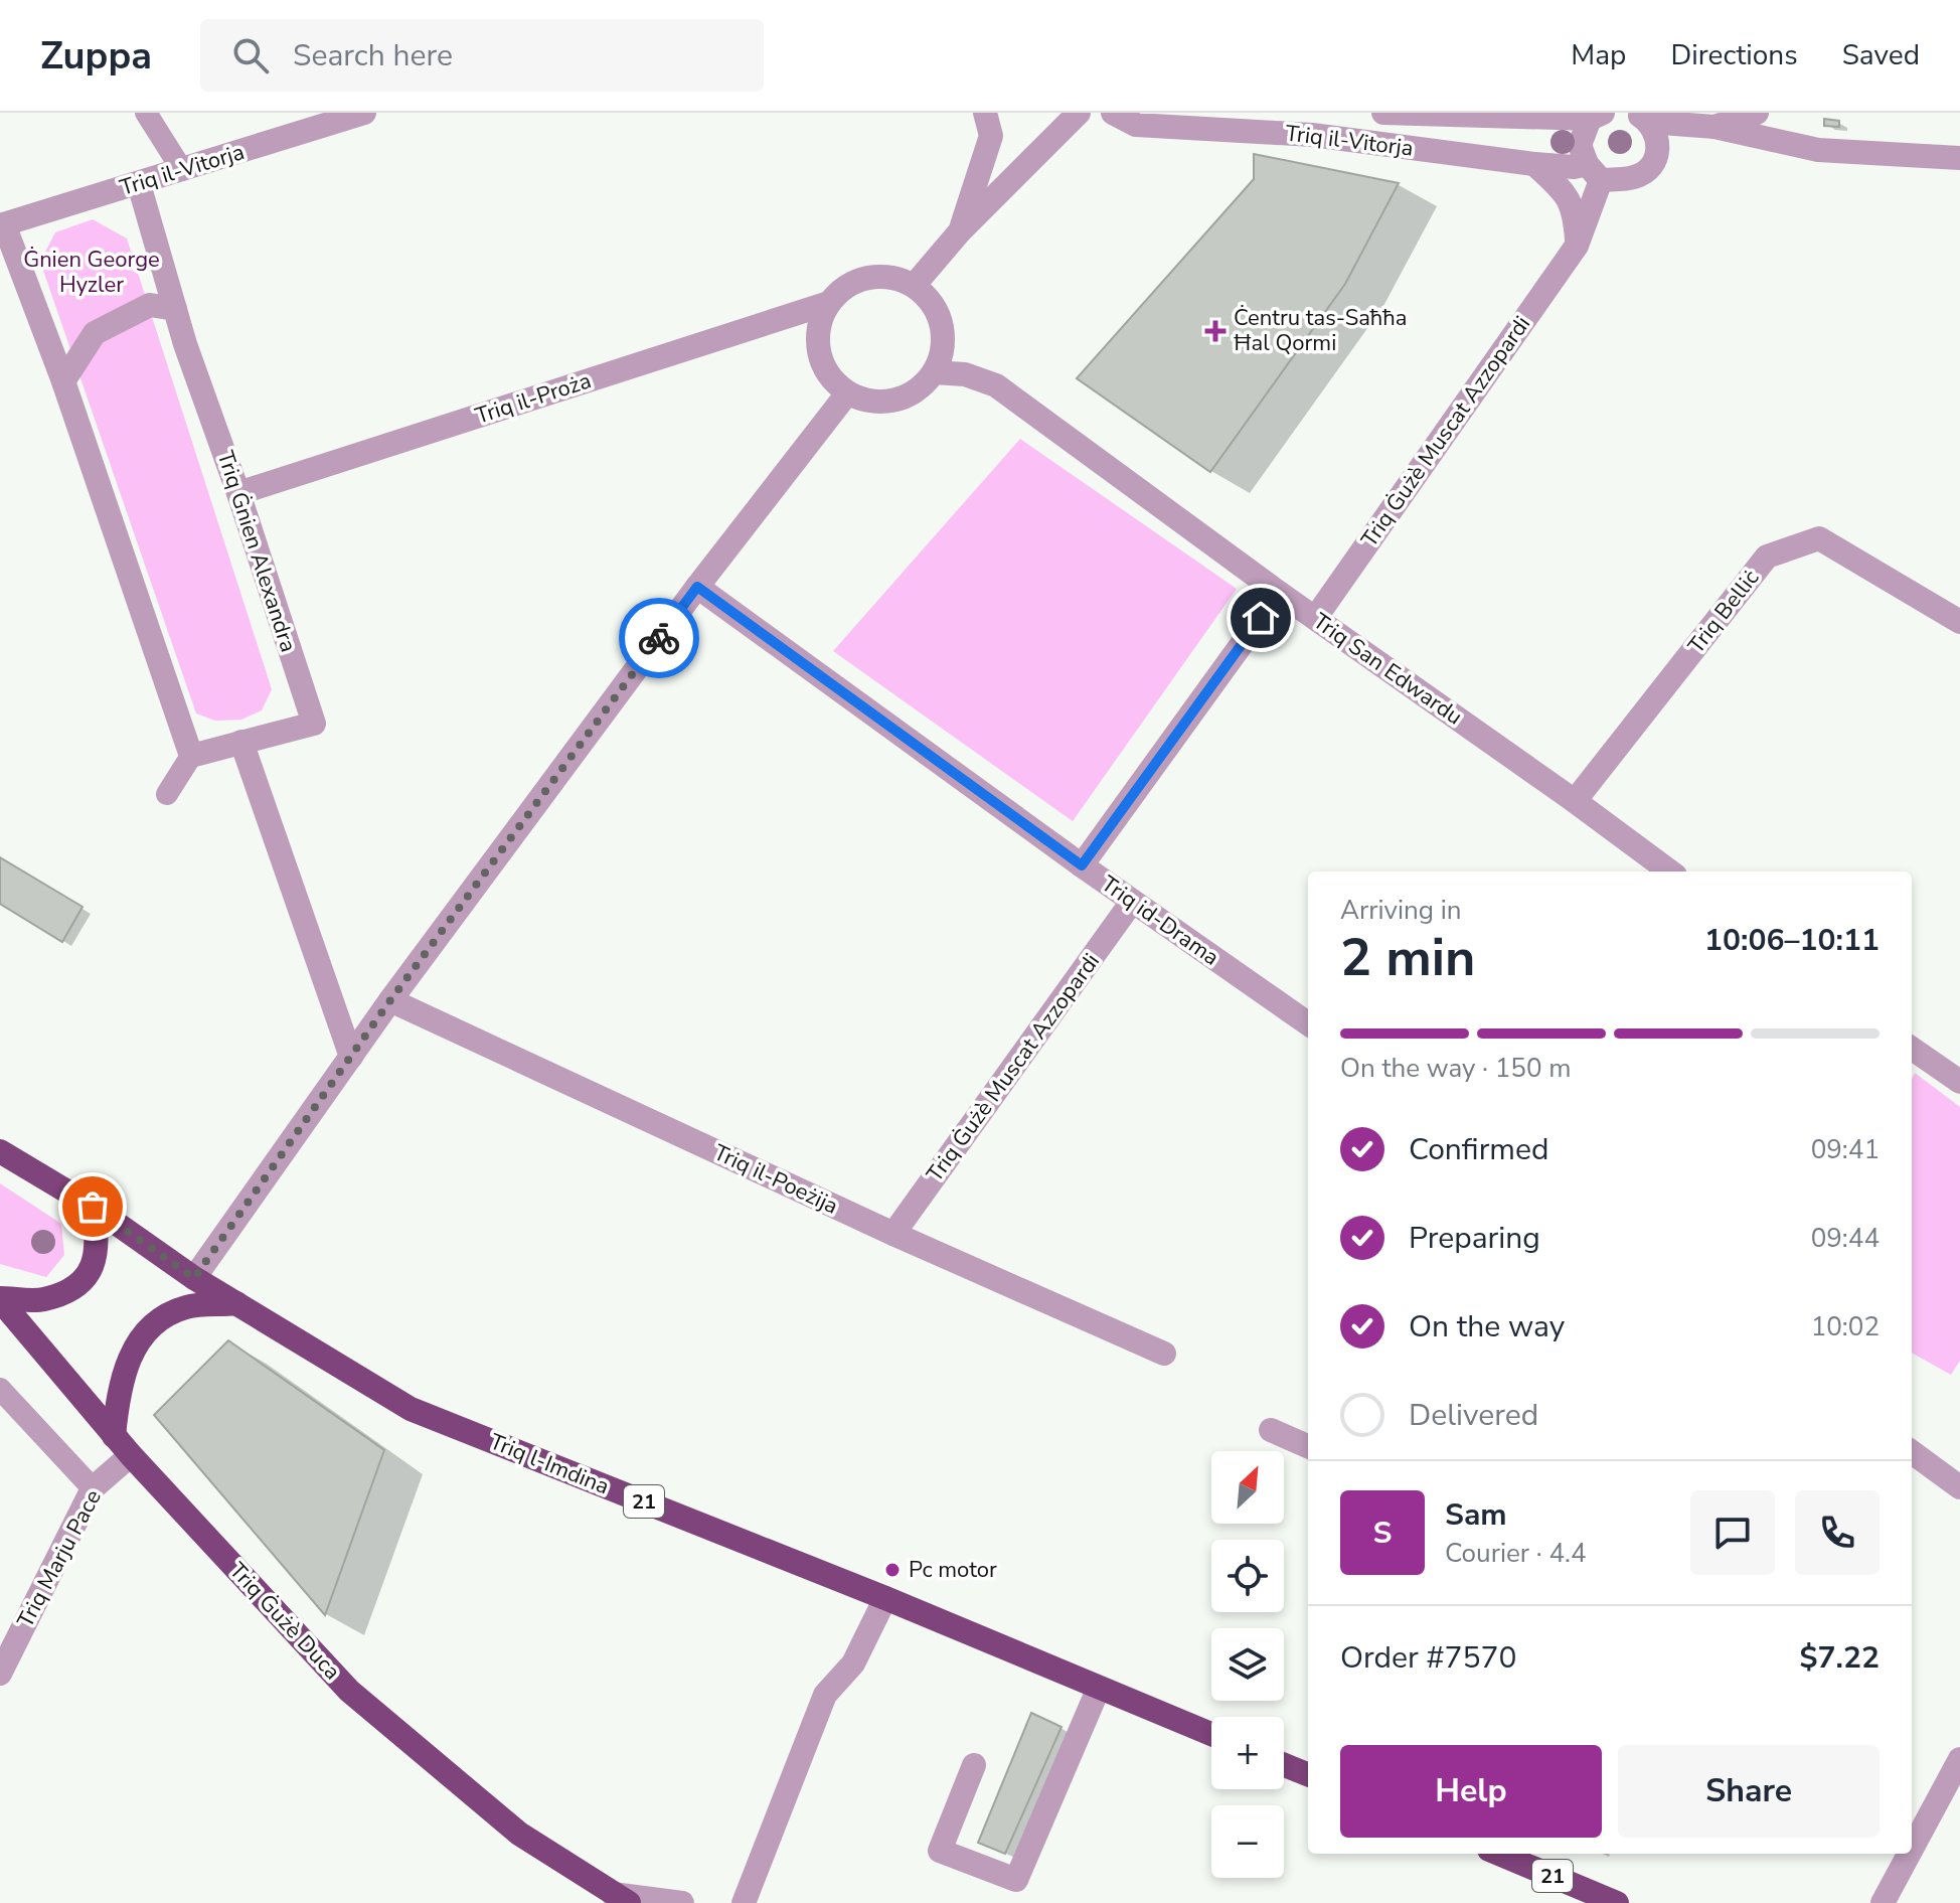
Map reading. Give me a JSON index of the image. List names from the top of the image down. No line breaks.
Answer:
{"streets":{"highway":["Triq l-Imdina","21","Triq Ġużè Duca"],"street":["Triq il-Vitorja","Triq il-Proża","Triq Ġużè Muscat Azzopardi","Triq Ġnien Alexandra","Triq Belliċ","Triq San Edwardu","Triq id-Drama","Triq il-Poeżija","Triq Marju Pace"]},"crossings":[["Triq il-Vitorja","Triq Ġużè Muscat Azzopardi"],["Triq il-Vitorja","Triq Ġnien Alexandra"],["Triq il-Proża","Triq Ġnien Alexandra"],["Triq il-Proża","Triq San Edwardu"],["Triq Ġużè Muscat Azzopardi","Triq San Edwardu"],["Triq Ġużè Muscat Azzopardi","Triq id-Drama"],["Triq Ġużè Muscat Azzopardi","Triq il-Poeżija"],["Triq Belliċ","Triq San Edwardu"],["Triq Marju Pace","Triq Ġużè Duca"]],"parks":["Ġnien George Hyzler"],"places":{"health":["Ċentru tas-Saħħa Ħal Qormi"],"other":["Pc motor"]},"north":"top right","page":{"header":"Zuppa","search":"Search here","nav":["Map","Directions","Saved"],"heading":["2 min","Arriving in","10:06–10:11"],"panel":["Sam","Courier · 4.4","Order #7570","$7.22"],"bar":"On the way · 150 m","list":[["Confirmed","09:41"],["Preparing","09:44"],["On the way","10:02"],"Delivered"],"map_buttons":["+","−"],"round":"S","buttons":["Help","Share"]}}
